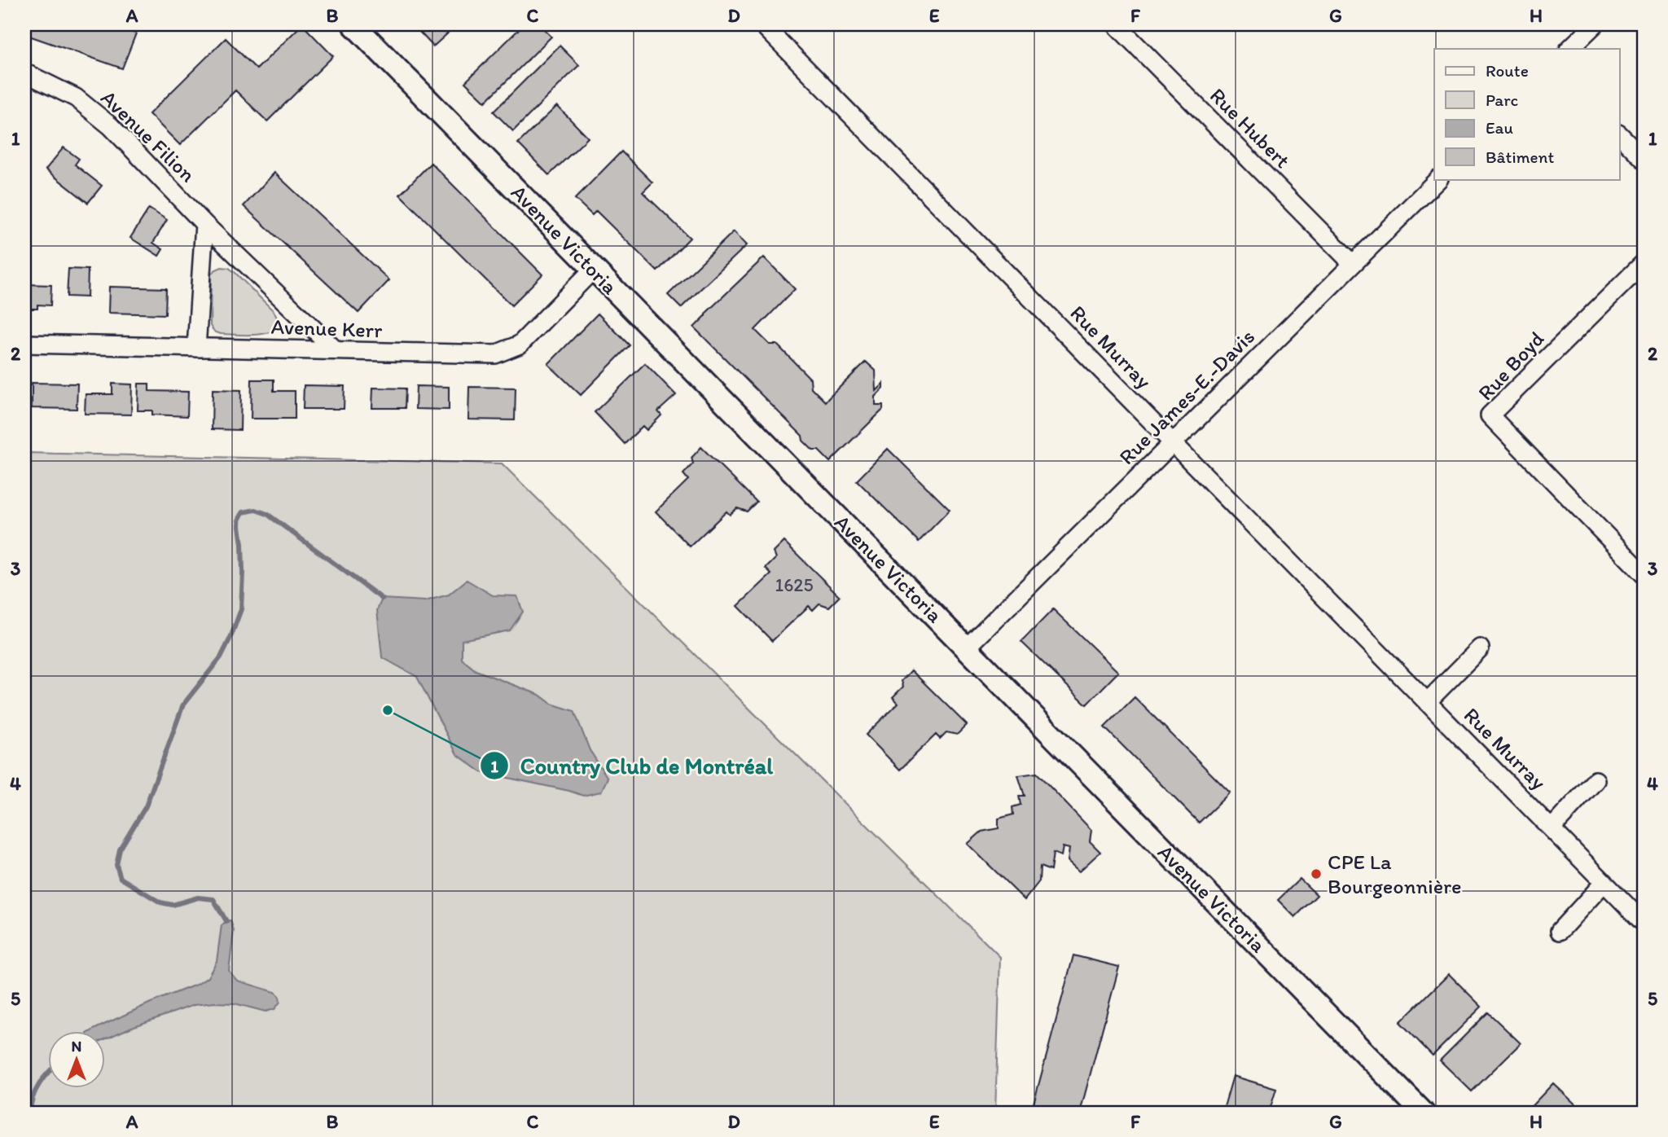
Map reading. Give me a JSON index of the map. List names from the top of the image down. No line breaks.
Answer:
{"streets":{"street":["Rue Hubert","Avenue Filion","Avenue Victoria","Avenue Kerr","Rue Murray","Rue Boyd","Rue James-E.-Davis"]},"crossings":[["Rue Hubert","Rue James-E.-Davis"],["Avenue Filion","Avenue Kerr"],["Avenue Victoria","Avenue Kerr"],["Avenue Victoria","Rue James-E.-Davis"],["Rue Murray","Rue James-E.-Davis"]],"places":["Country Club de Montréal","CPE La Bourgeonnière"],"house_numbers":["1625"],"legend":["Route","Parc","Eau","Bâtiment"],"north":"top","grid":{"columns":["A","B","C","D","E","F","G","H"],"rows":["1","2","3","4","5"]}}
